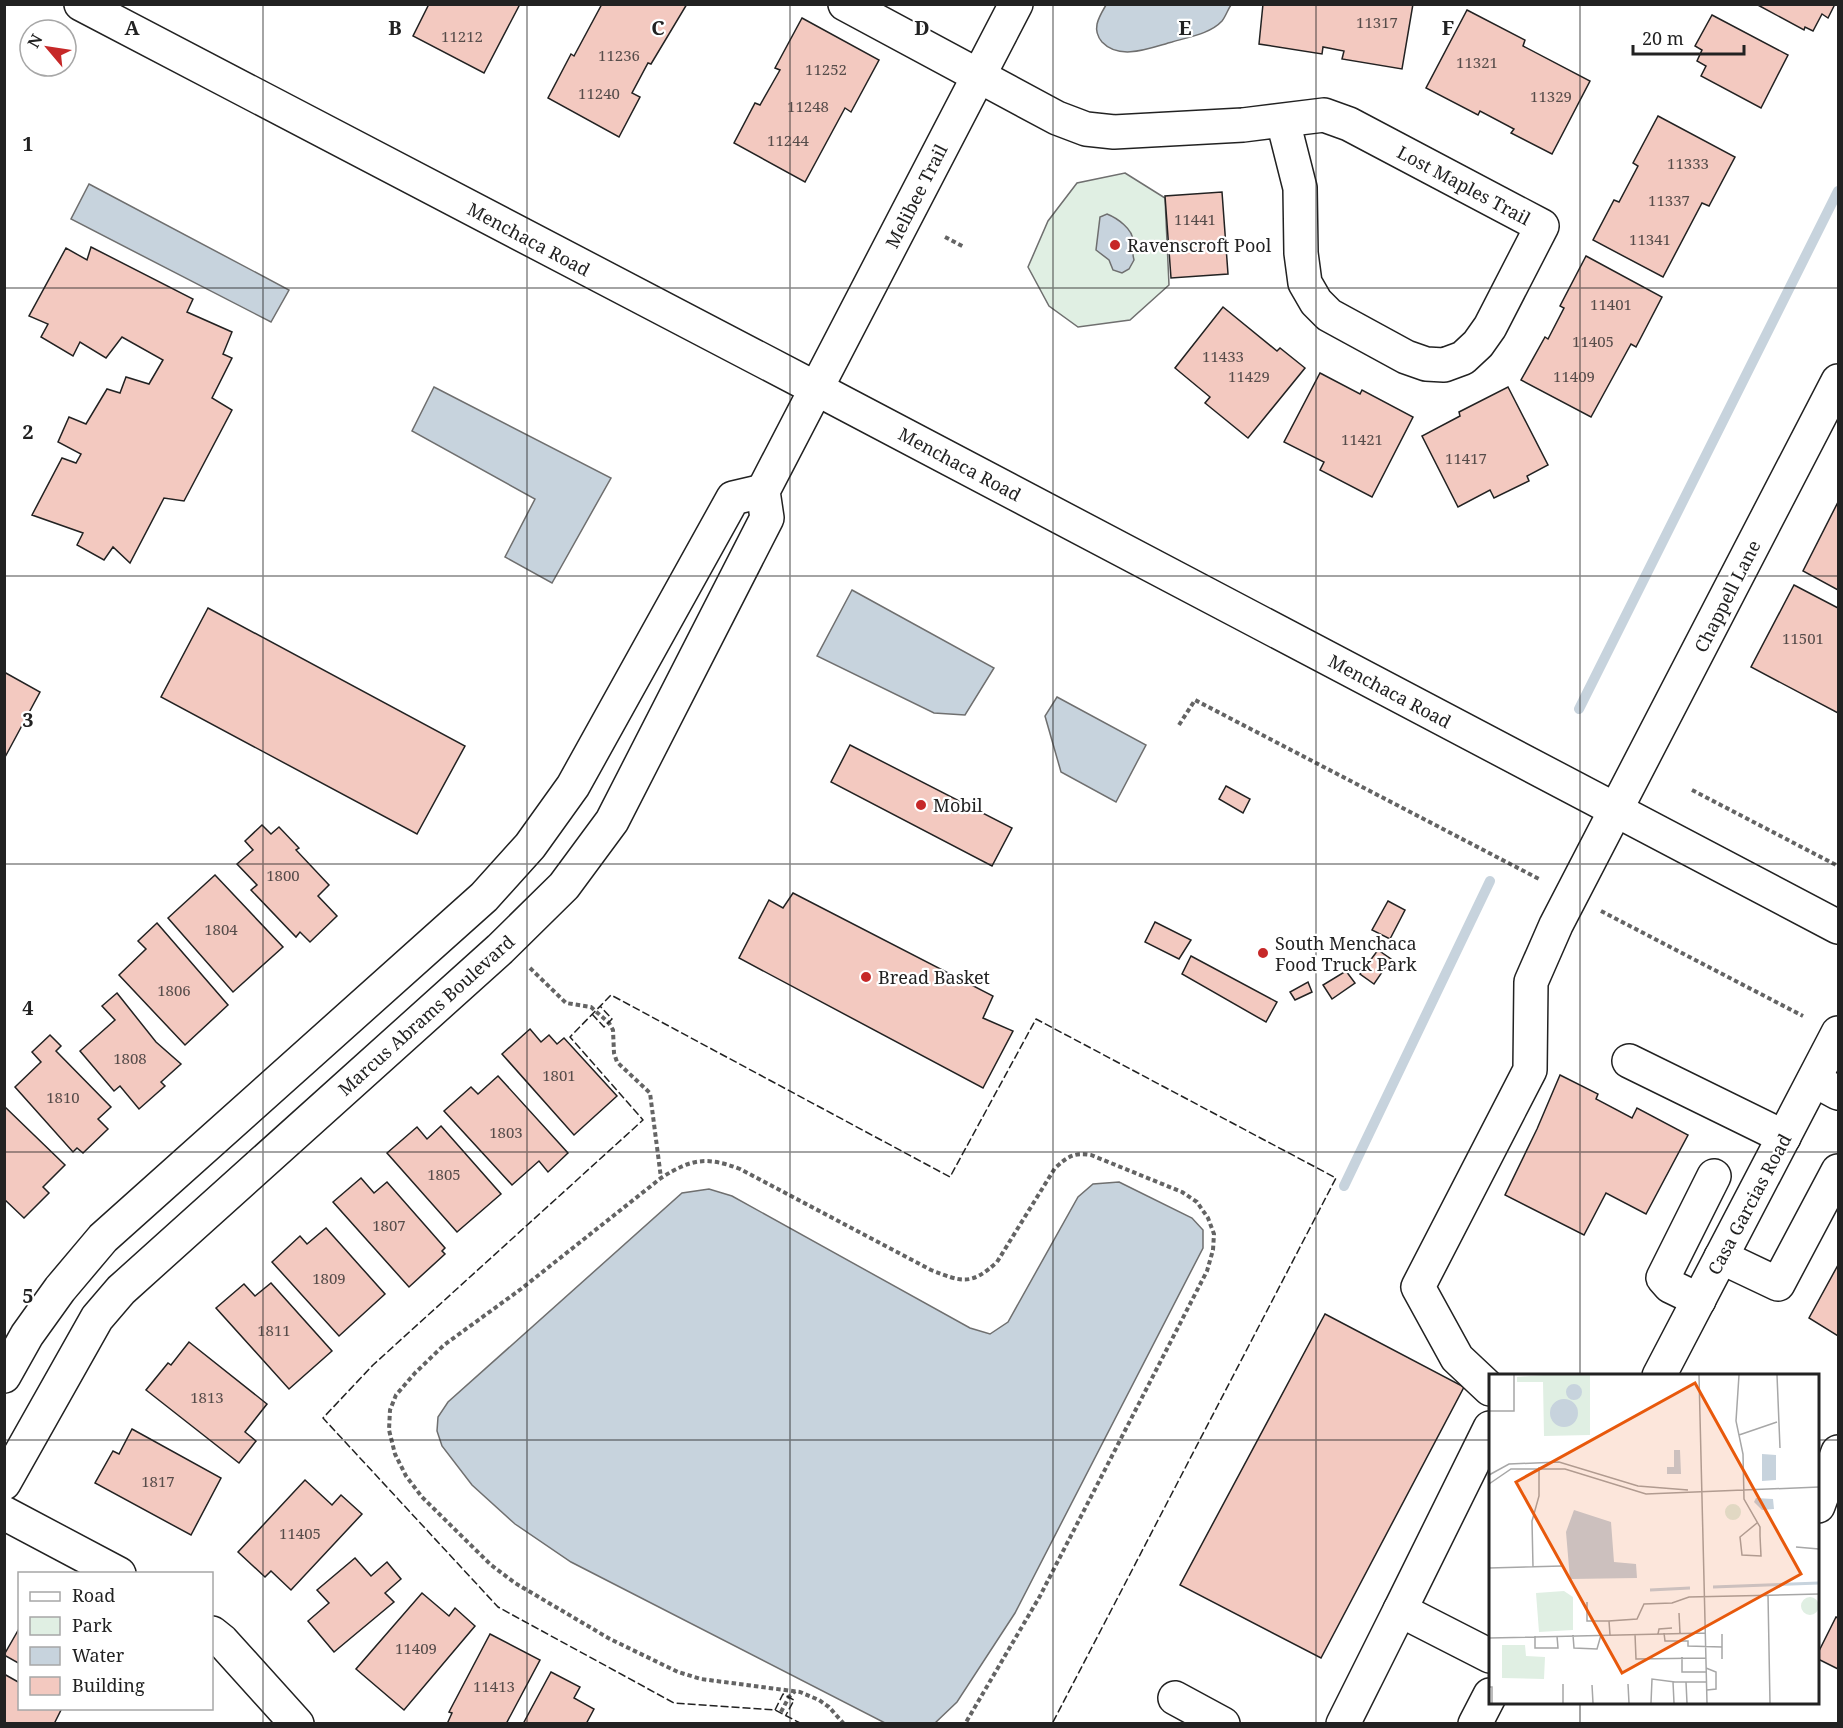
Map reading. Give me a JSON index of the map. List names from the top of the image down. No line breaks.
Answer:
{"streets":{"street":["Lost Maples Trail","Melibee Trail","Menchaca Road","Chappell Lane","Marcus Abrams Boulevard","Casa Garcias Road"]},"crossings":[["Lost Maples Trail","Melibee Trail"],["Melibee Trail","Menchaca Road"],["Menchaca Road","Chappell Lane"]],"places":["Ravenscroft Pool","Mobil","South Menchaca Food Truck Park","Bread Basket"],"house_numbers":["11317","11212","11236","11321","11252","11240","11329","11248","11244","11333","11337","11441","11341","11401","11405","11433","11429","11409","11421","11417","11501","1800","1804","1806","1808","1801","1810","1803","1805","1807","1809","1811","1813","1817","11405","11409","11413"],"legend":["Road","Park","Water","Building"],"scale_bar":"20 m","north":"top left","grid":{"columns":["A","B","C","D","E","F"],"rows":["1","2","3","4","5"]}}
